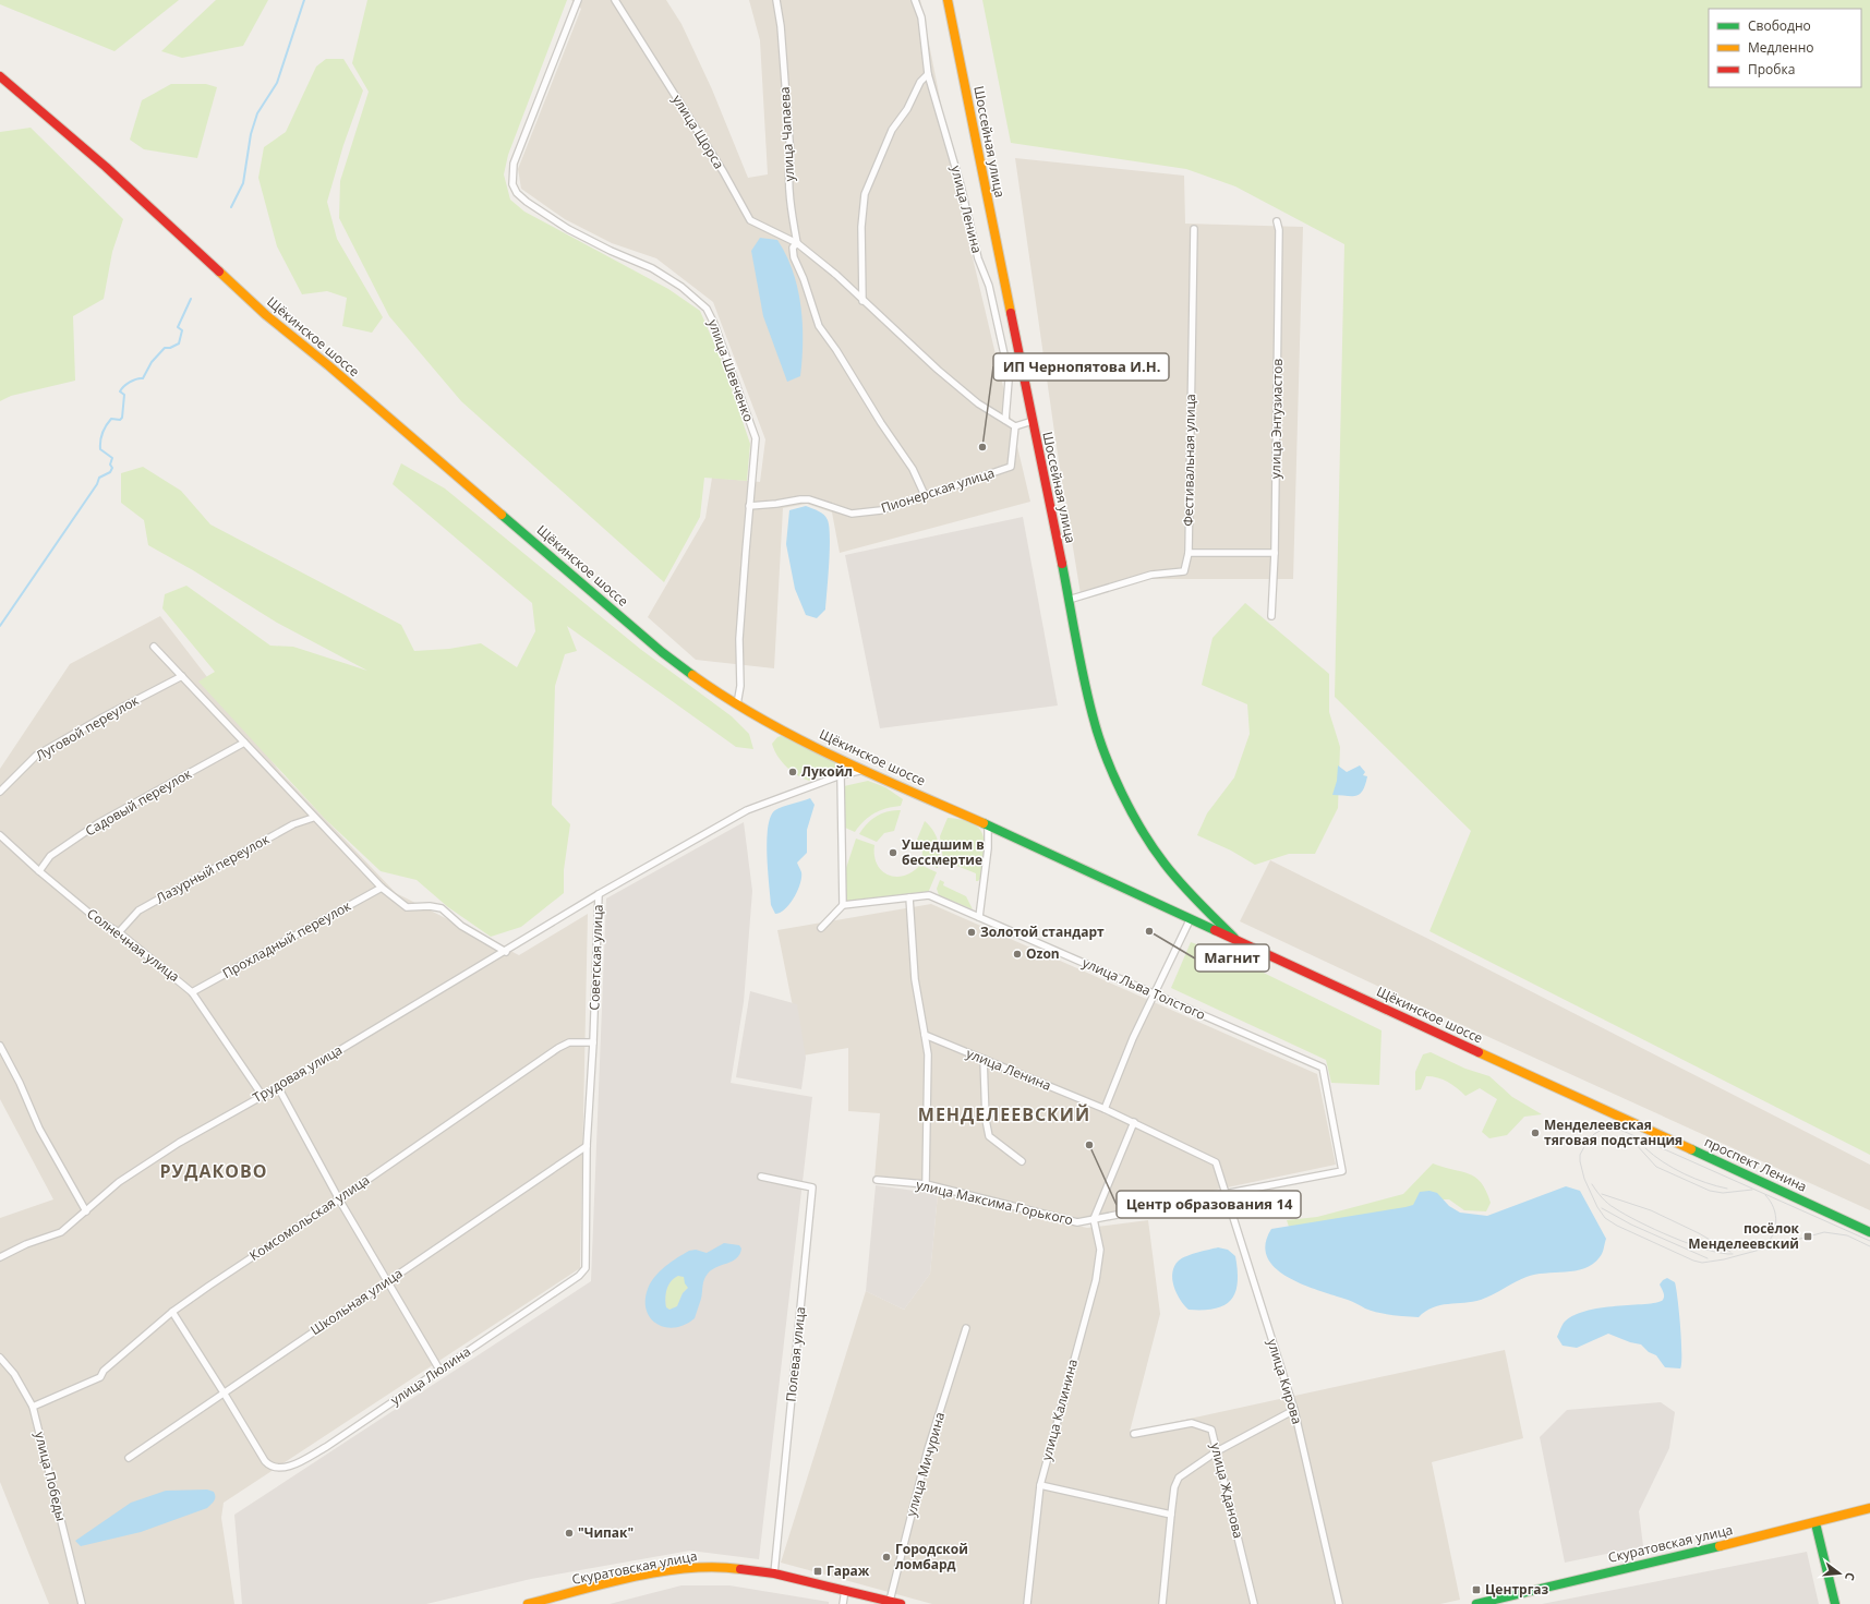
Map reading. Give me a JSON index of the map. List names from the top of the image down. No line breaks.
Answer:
{"streets":{"main road":["Шоссейная улица","Щёкинское шоссе","проспект Ленина","Скуратовская улица"],"street":["улица Щорса","улица Чапаева","улица Ленина","улица Шевченко","улица Энтузиастов","Фестивальная улица","Пионерская улица","Луговой переулок","Садовый переулок","Лазурный переулок","Прохладный переулок","Солнечная улица","Советская улица","улица Льва Толстого","Трудовая улица","улица Максима Горького","Комсомольская улица","Школьная улица","Полевая улица","улица Люлина","улица Кирова","улица Калинина","улица Мичурина","улица Победы","улица Жданова"]},"crossings":[["улица Щорса","улица Чапаева"],["улица Чапаева","Пионерская улица"],["Шоссейная улица","Щёкинское шоссе"],["Шоссейная улица","Фестивальная улица"],["улица Ленина","улица Кирова"],["Щёкинское шоссе","улица Шевченко"],["Щёкинское шоссе","Советская улица"],["Щёкинское шоссе","проспект Ленина"],["улица Шевченко","Пионерская улица"],["Садовый переулок","Солнечная улица"],["Лазурный переулок","Солнечная улица"],["Прохладный переулок","Солнечная улица"],["Солнечная улица","Трудовая улица"],["Советская улица","Трудовая улица"],["Советская улица","Комсомольская улица"],["Советская улица","Школьная улица"],["Советская улица","улица Люлина"],["улица Льва Толстого","улица Максима Горького"],["улица Максима Горького","улица Кирова"],["улица Максима Горького","улица Калинина"],["Комсомольская улица","улица Победы"],["Школьная улица","улица Люлина"],["Полевая улица","Скуратовская улица"],["улица Мичурина","Скуратовская улица"]],"districts":["МЕНДЕЛЕЕВСКИЙ","РУДАКОВО"],"places":{"other":["ИП Чернопятова И.Н.","Лукойл","Ушедшим в бессмертие","Магнит","Золотой стандарт","Ozon","Менделеевская тяговая подстанция","Центр образования 14","\"Чипак\"","Городской ломбард"],"transit":["посёлок Менделеевский","Гараж","Центргаз"]},"legend":["Свободно","Медленно","Пробка"],"north":"right"}
